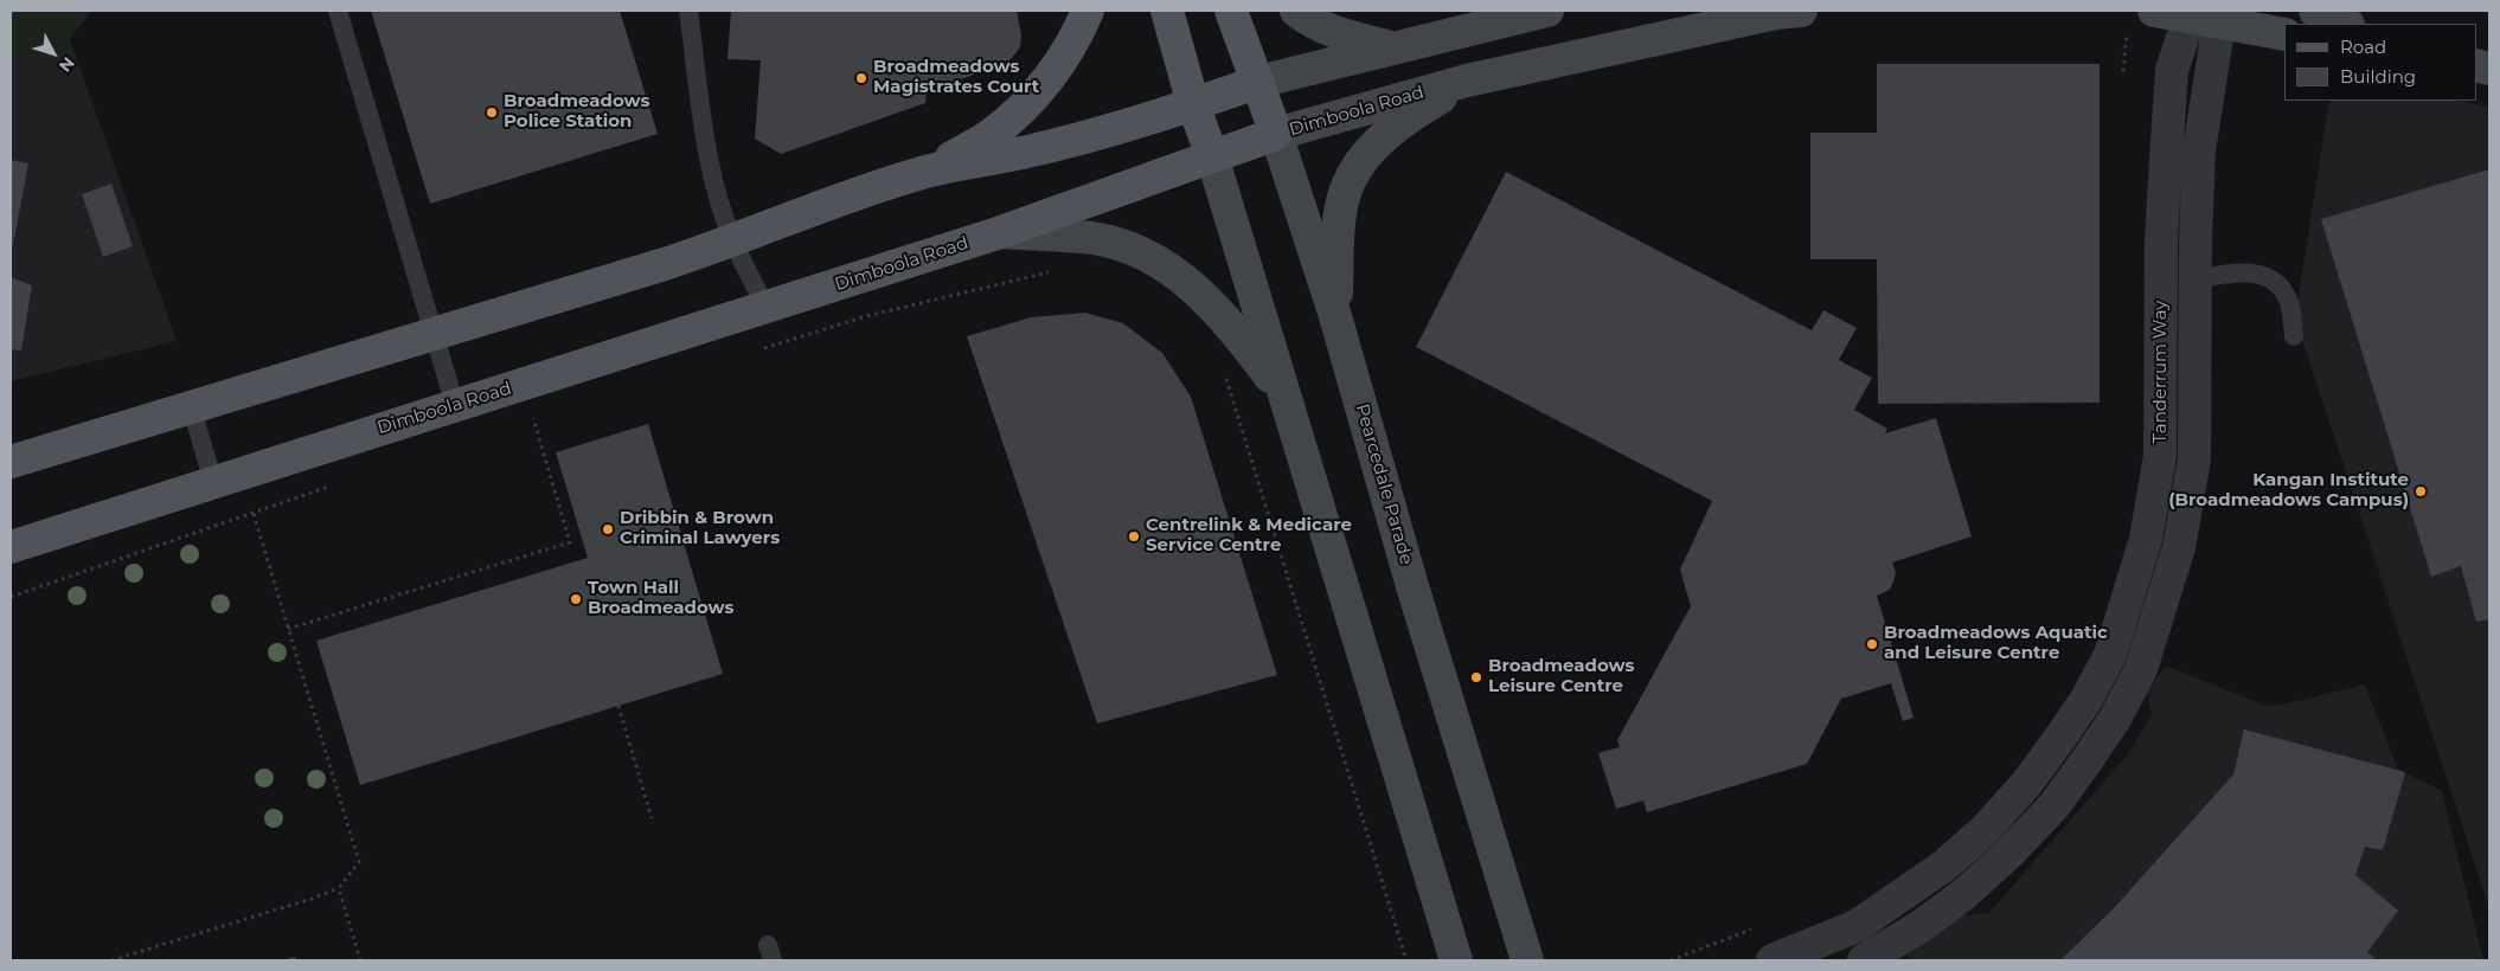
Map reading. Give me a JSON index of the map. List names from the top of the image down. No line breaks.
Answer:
{"streets":{"main road":["Dimboola Road","Pearcedale Parade"],"street":["Tanderrum Way"]},"crossings":[["Dimboola Road","Pearcedale Parade"]],"places":["Broadmeadows Magistrates Court","Broadmeadows Police Station","Kangan Institute (Broadmeadows Campus)","Dribbin & Brown Criminal Lawyers","Centrelink & Medicare Service Centre","Town Hall Broadmeadows","Broadmeadows Aquatic and Leisure Centre","Broadmeadows Leisure Centre"],"legend":["Road","Building"],"north":"bottom right"}
